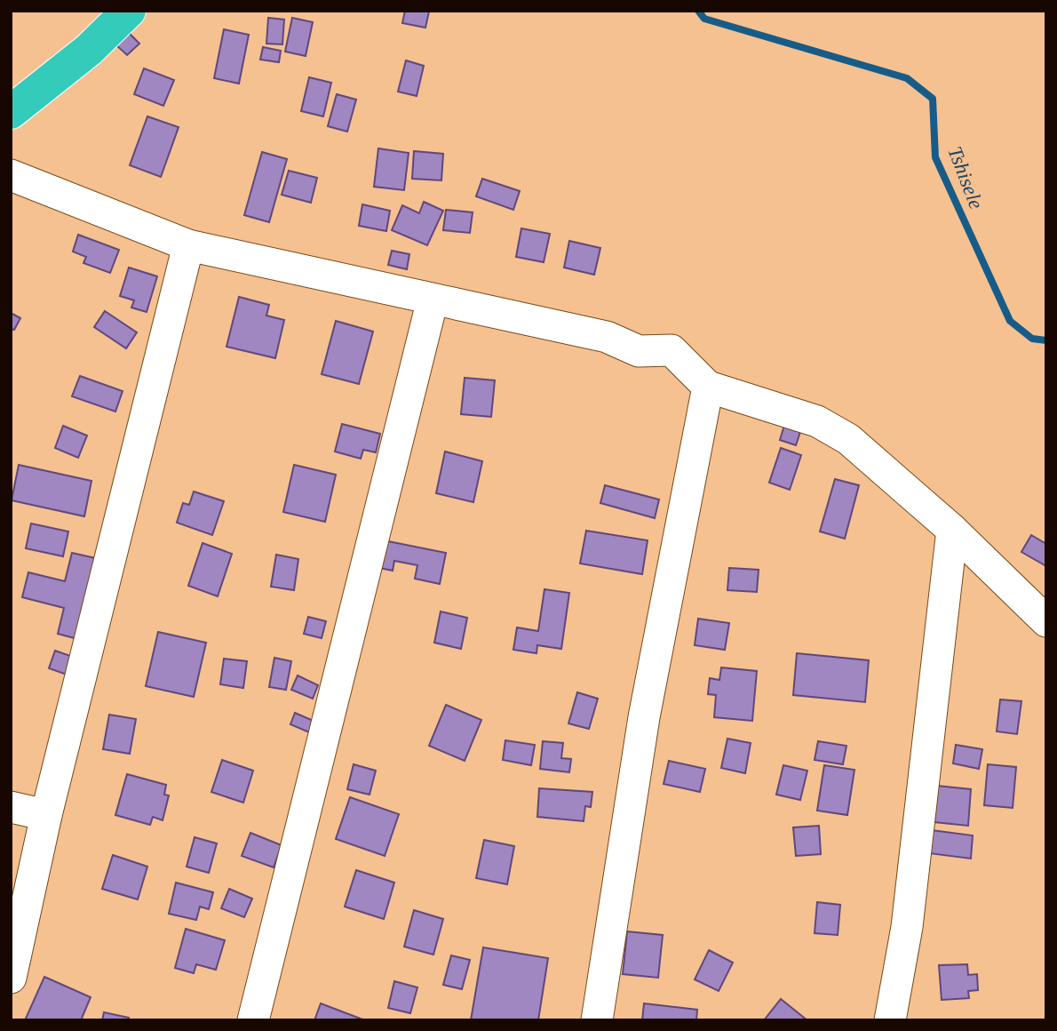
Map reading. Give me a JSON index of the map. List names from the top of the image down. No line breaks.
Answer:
{"water":["Tshisele"]}
